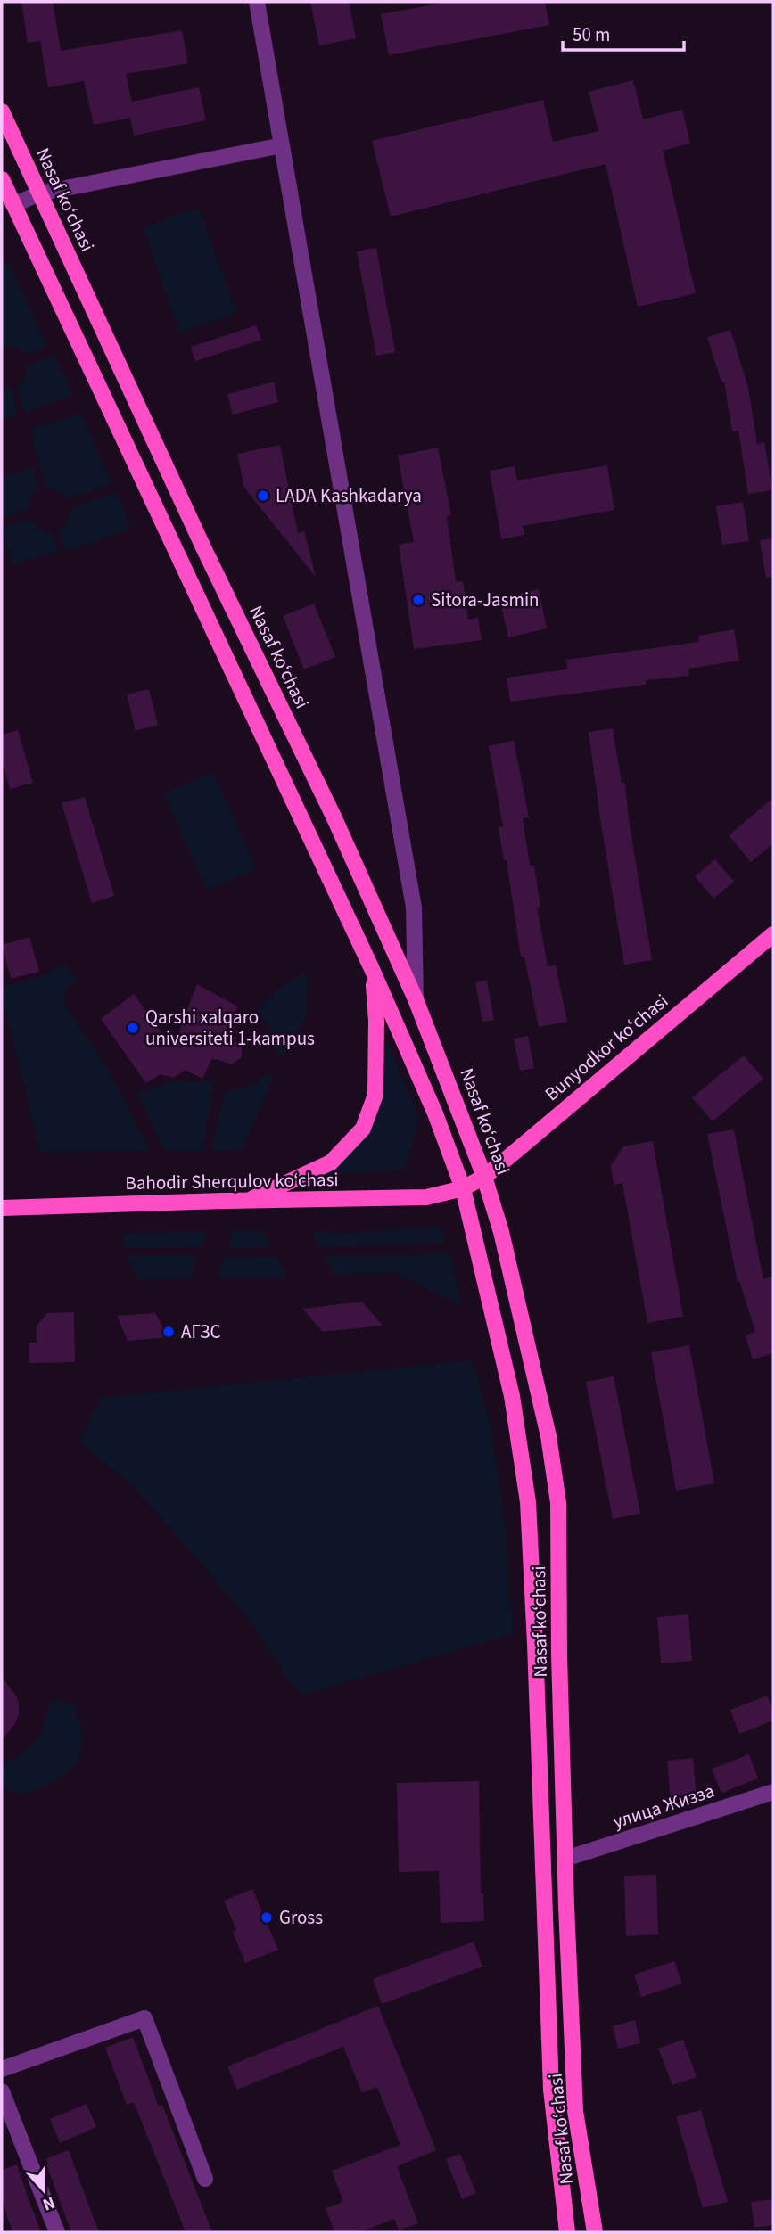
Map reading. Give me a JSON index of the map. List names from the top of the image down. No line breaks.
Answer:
{"streets":{"main road":["Nasaf ko‘chasi","Bunyodkor koʻchasi","Bahodir Sherqulov ko‘chasi"],"street":["улица Жизза"]},"crossings":[["Nasaf ko‘chasi","Bunyodkor koʻchasi"],["Nasaf ko‘chasi","Bahodir Sherqulov ko‘chasi"],["Nasaf ko‘chasi","улица Жизза"],["Bunyodkor koʻchasi","Bahodir Sherqulov ko‘chasi"]],"places":["LADA Kashkadarya","Sitora-Jasmin","Qarshi xalqaro universiteti 1-kampus","АГЗС","Gross"],"scale_bar":"50 m","north":"bottom"}
